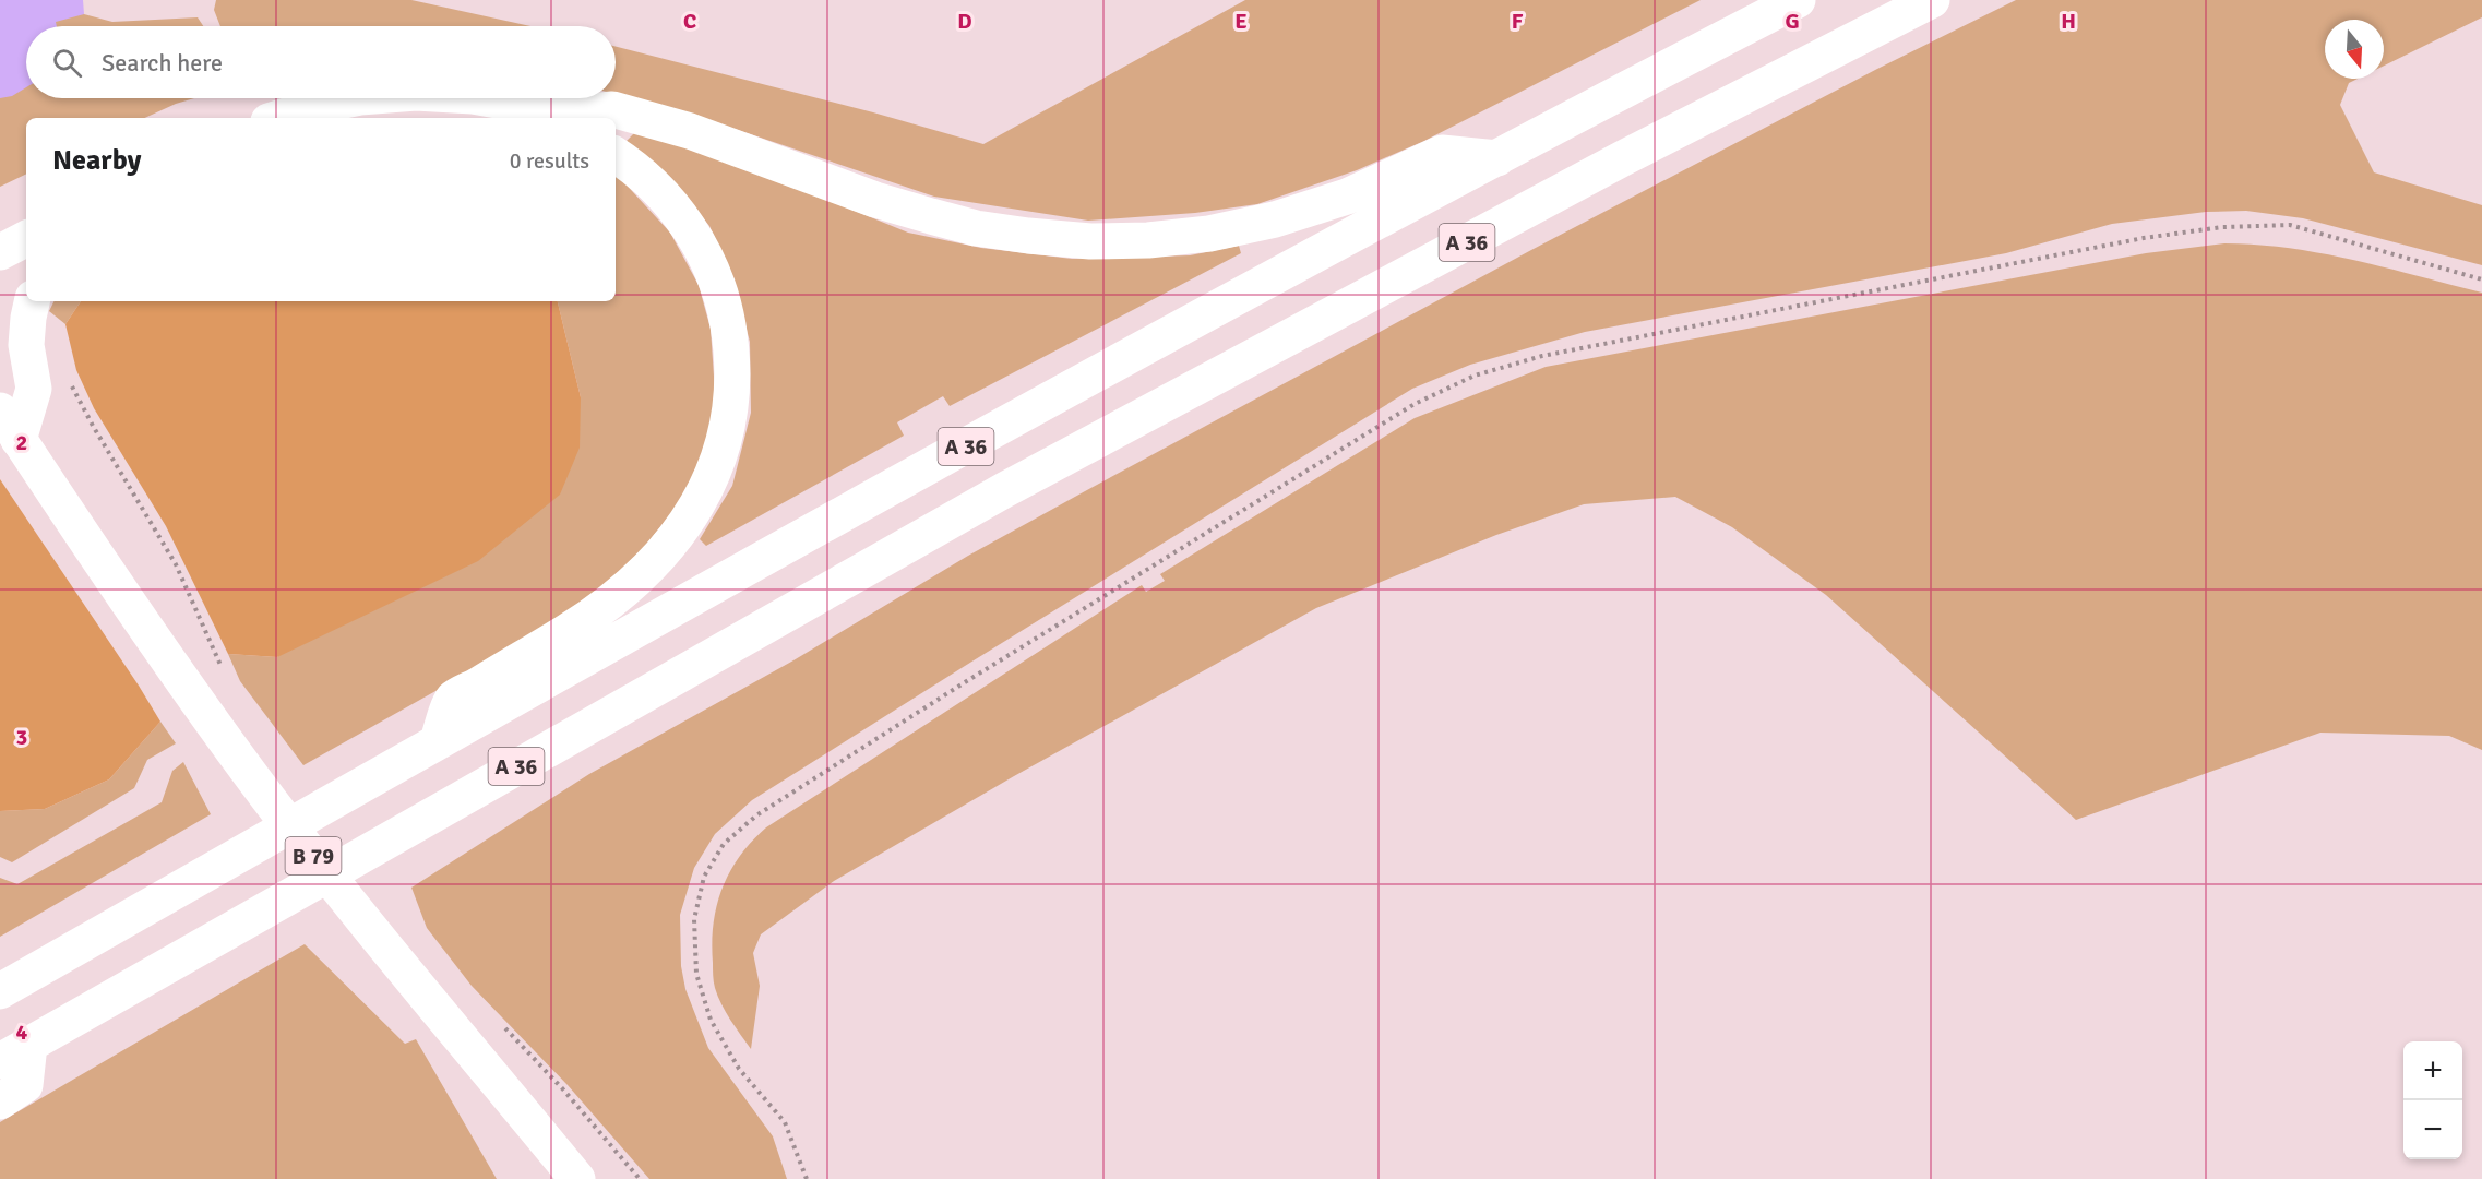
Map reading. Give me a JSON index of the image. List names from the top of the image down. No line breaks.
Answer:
{"streets":{"main road":["A 36","B 79"]},"north":"bottom","page":{"search":"Search here","heading":["Nearby","0 results"],"map_buttons":["+","−"]},"grid":{"columns":["C","D","E","F","G","H"],"rows":["2","3","4"]}}
